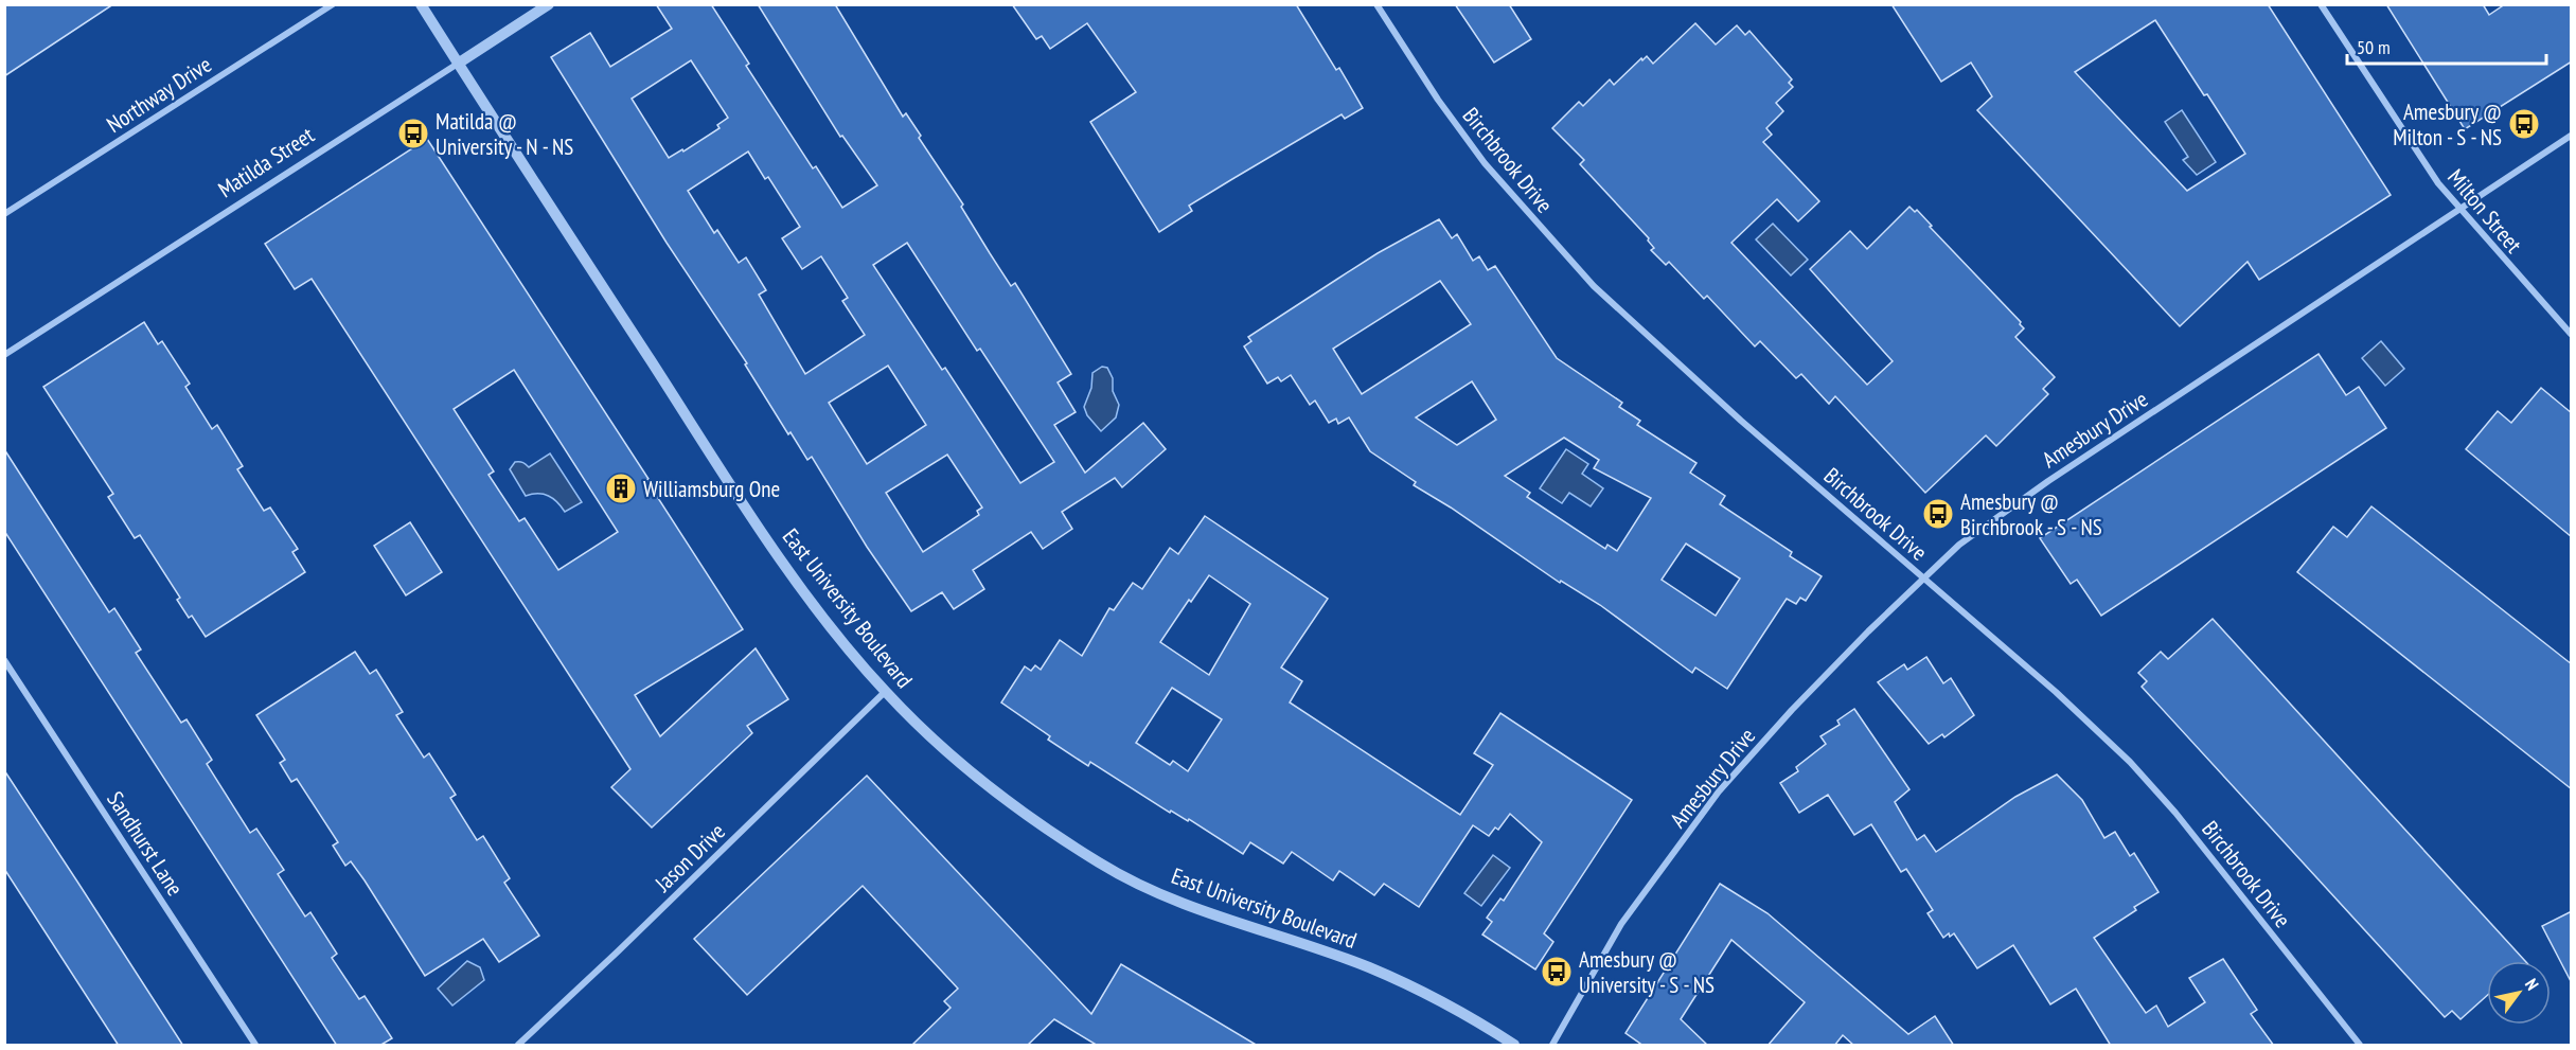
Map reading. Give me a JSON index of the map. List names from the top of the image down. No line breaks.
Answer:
{"streets":{"street":["Northway Drive","Birchbrook Drive","Matilda Street","Milton Street","Amesbury Drive","East University Boulevard","Sandhurst Lane","Jason Drive"]},"crossings":[["Birchbrook Drive","Amesbury Drive"],["Matilda Street","East University Boulevard"],["Milton Street","Amesbury Drive"],["East University Boulevard","Jason Drive"]],"places":{"bus stop":["Amesbury @ Milton - S - NS","Matilda @ University - N - NS","Amesbury @ Birchbrook - S - NS","Amesbury @ University - S - NS"],"building":["Williamsburg One"]},"scale_bar":"50 m","north":"top right"}
